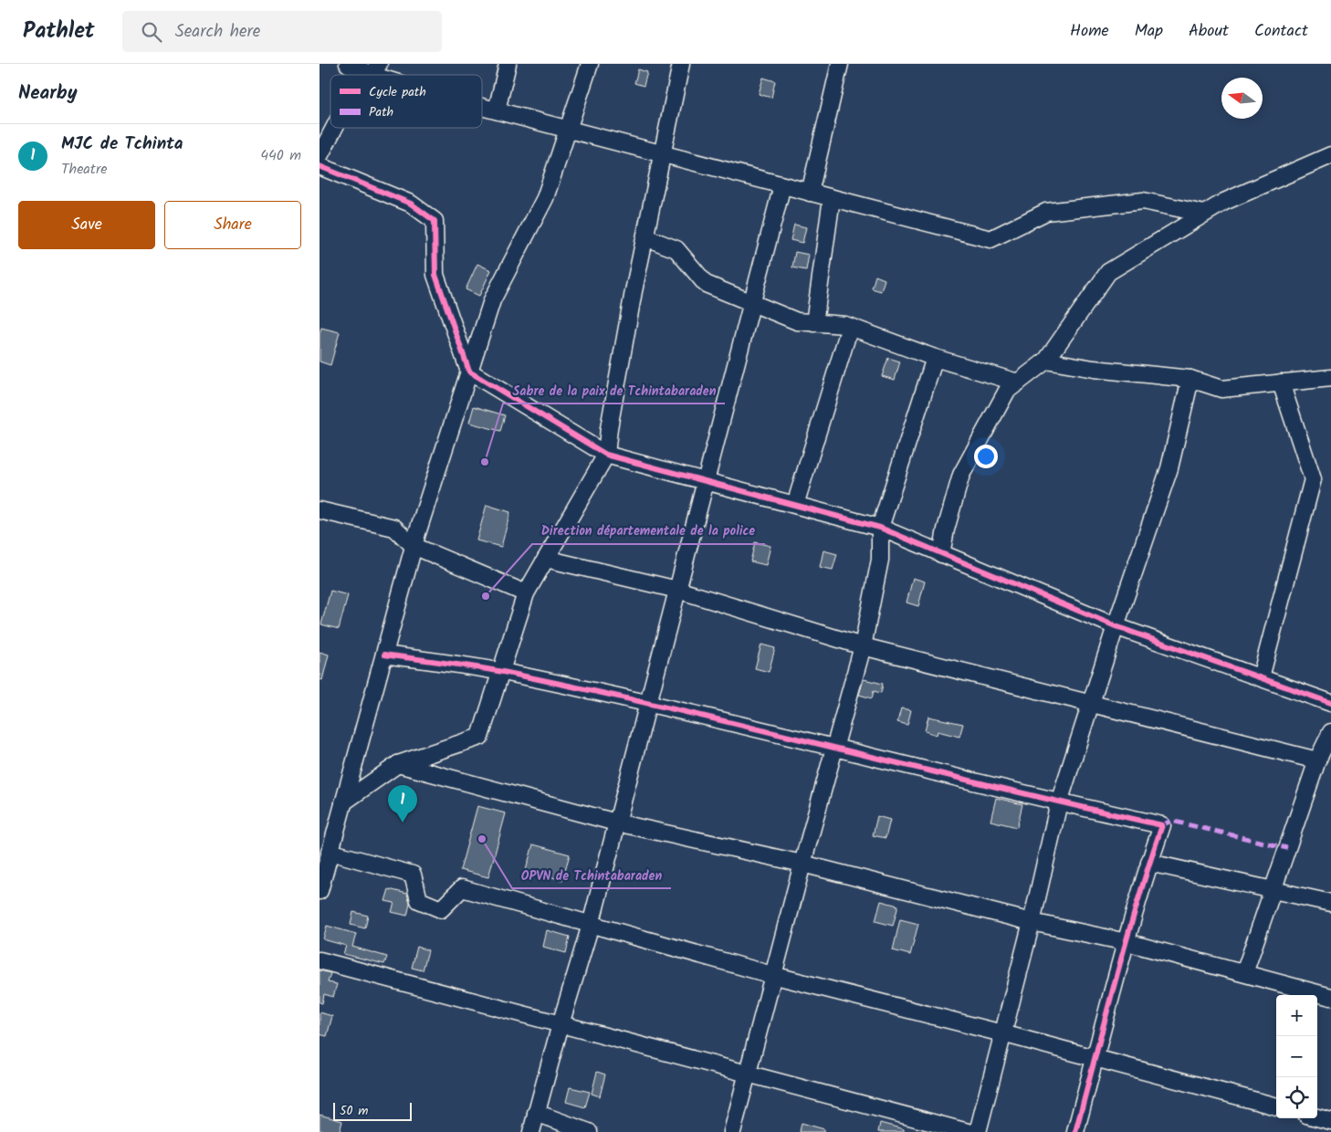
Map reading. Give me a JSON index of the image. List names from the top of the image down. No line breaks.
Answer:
{"places":["Sabre de la paix de Tchintabaraden","Direction départementale de la police","OPVN de Tchintabaraden"],"legend":["Cycle path","Path"],"scale_bar":"50 m","north":"left","page":{"header":"Pathlet","search":"Search here","nav":["Home","Map","About","Contact"],"heading":"Nearby","list":[{"mark":"1","name":"MJC de Tchinta","note":"Theatre","value":"440 m"}],"buttons":["Save","Share"],"pins":"1","map_buttons":["+","−"],"scale":"50 m"}}
